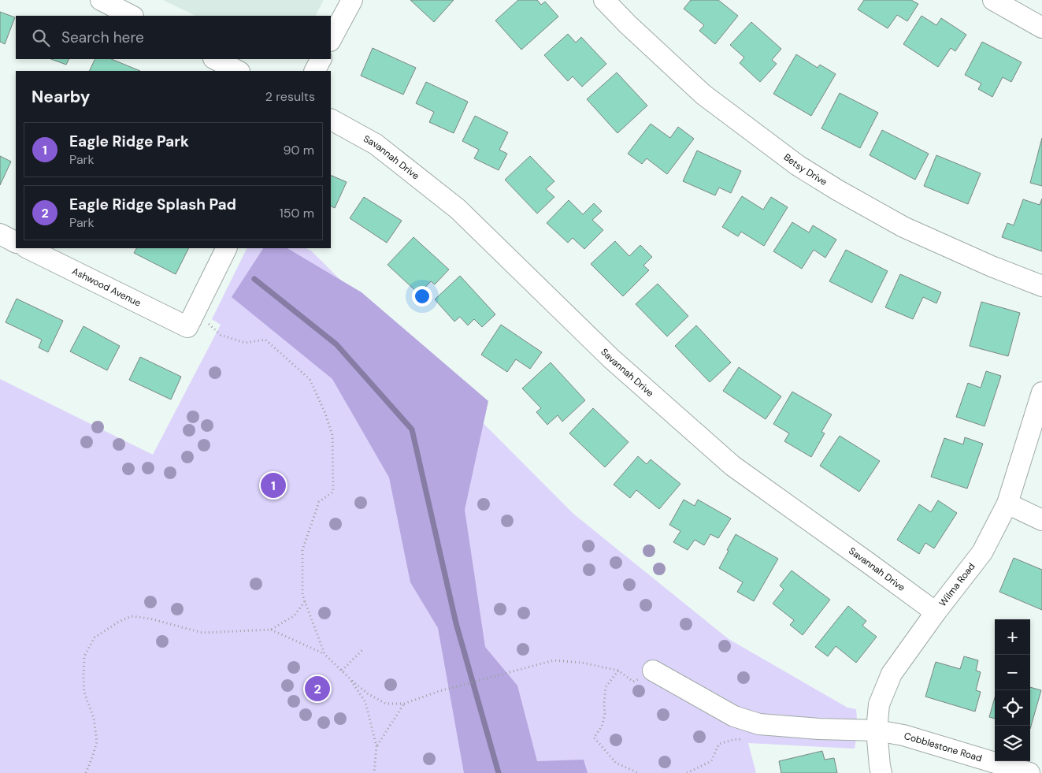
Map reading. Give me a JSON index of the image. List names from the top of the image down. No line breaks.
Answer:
{"streets":{"street":["Savannah Drive","Betsy Drive","Ashwood Avenue","Wilma Road","Cobblestone Road"]},"crossings":[["Savannah Drive","Wilma Road"],["Wilma Road","Cobblestone Road"]],"page":{"search":"Search here","heading":["Nearby","2 results"],"list":[{"mark":"1","name":"Eagle Ridge Park","note":"Park","value":"90 m"},{"mark":"2","name":"Eagle Ridge Splash Pad","note":"Park","value":"150 m"}],"pins":["1","2"],"map_buttons":["+","−"]}}
